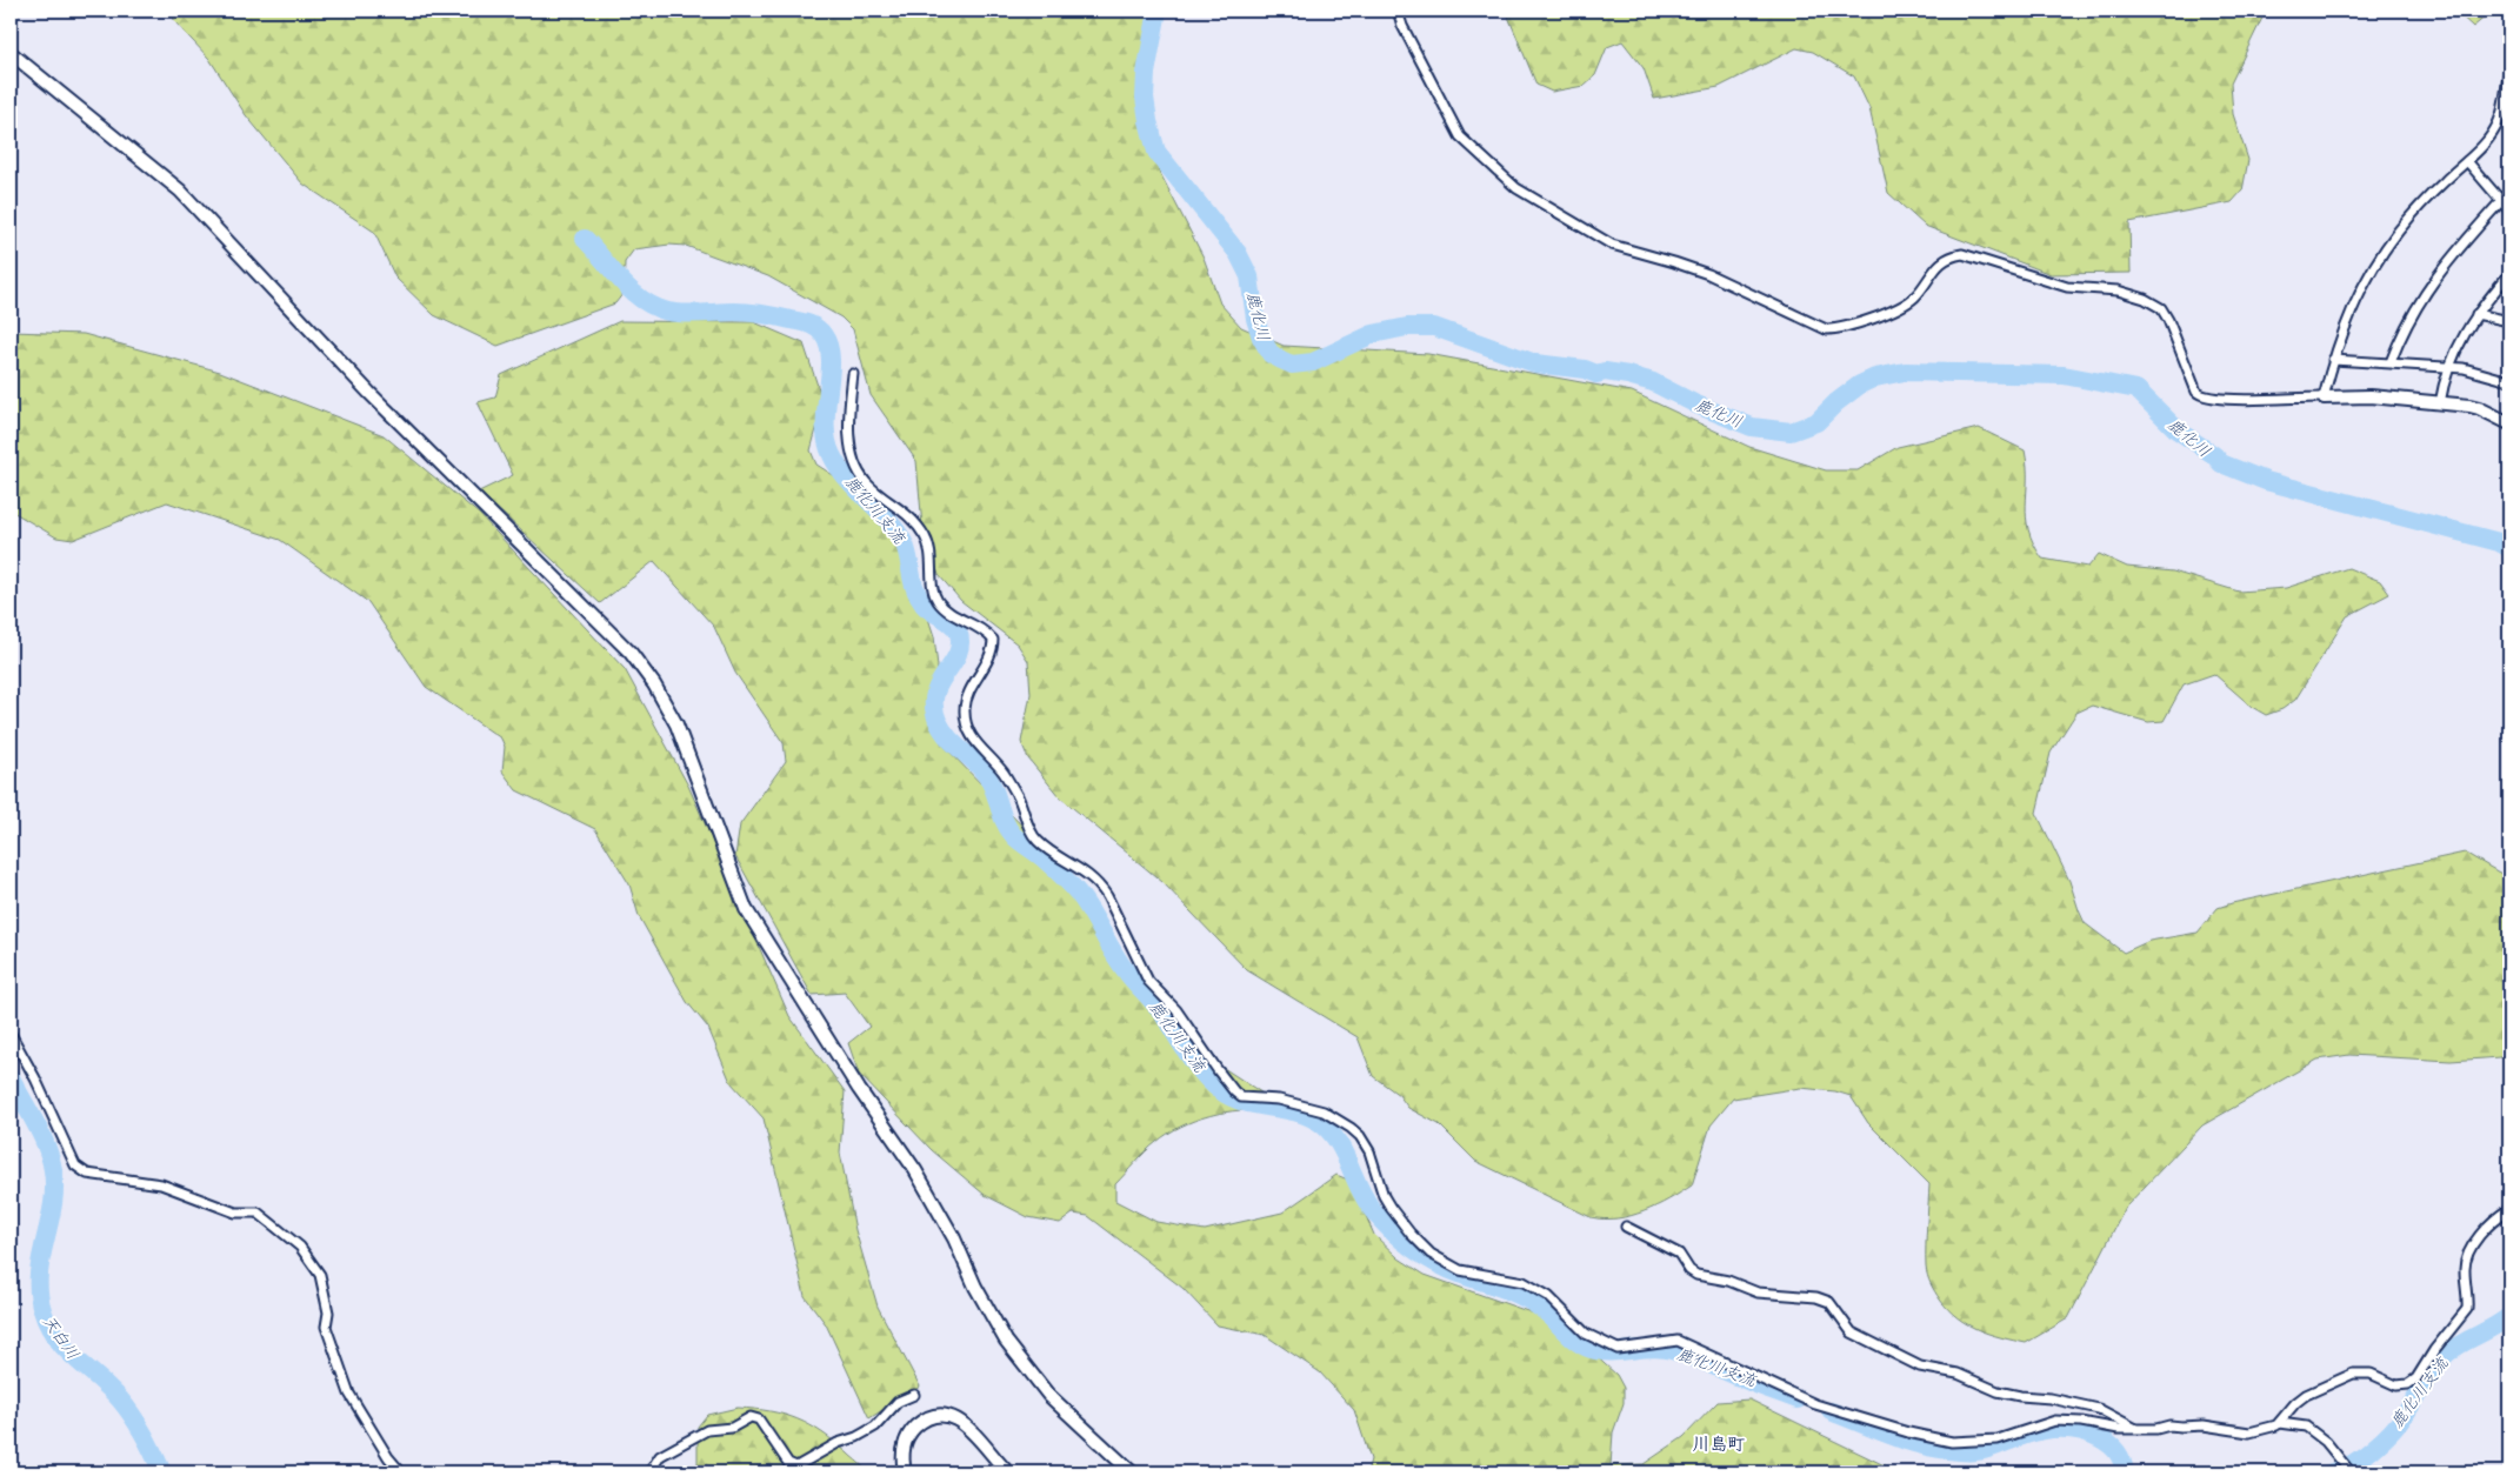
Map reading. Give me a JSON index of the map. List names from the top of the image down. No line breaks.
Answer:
{"districts":["川島町"],"water":["鹿化川","鹿化川支流","天白川"]}
